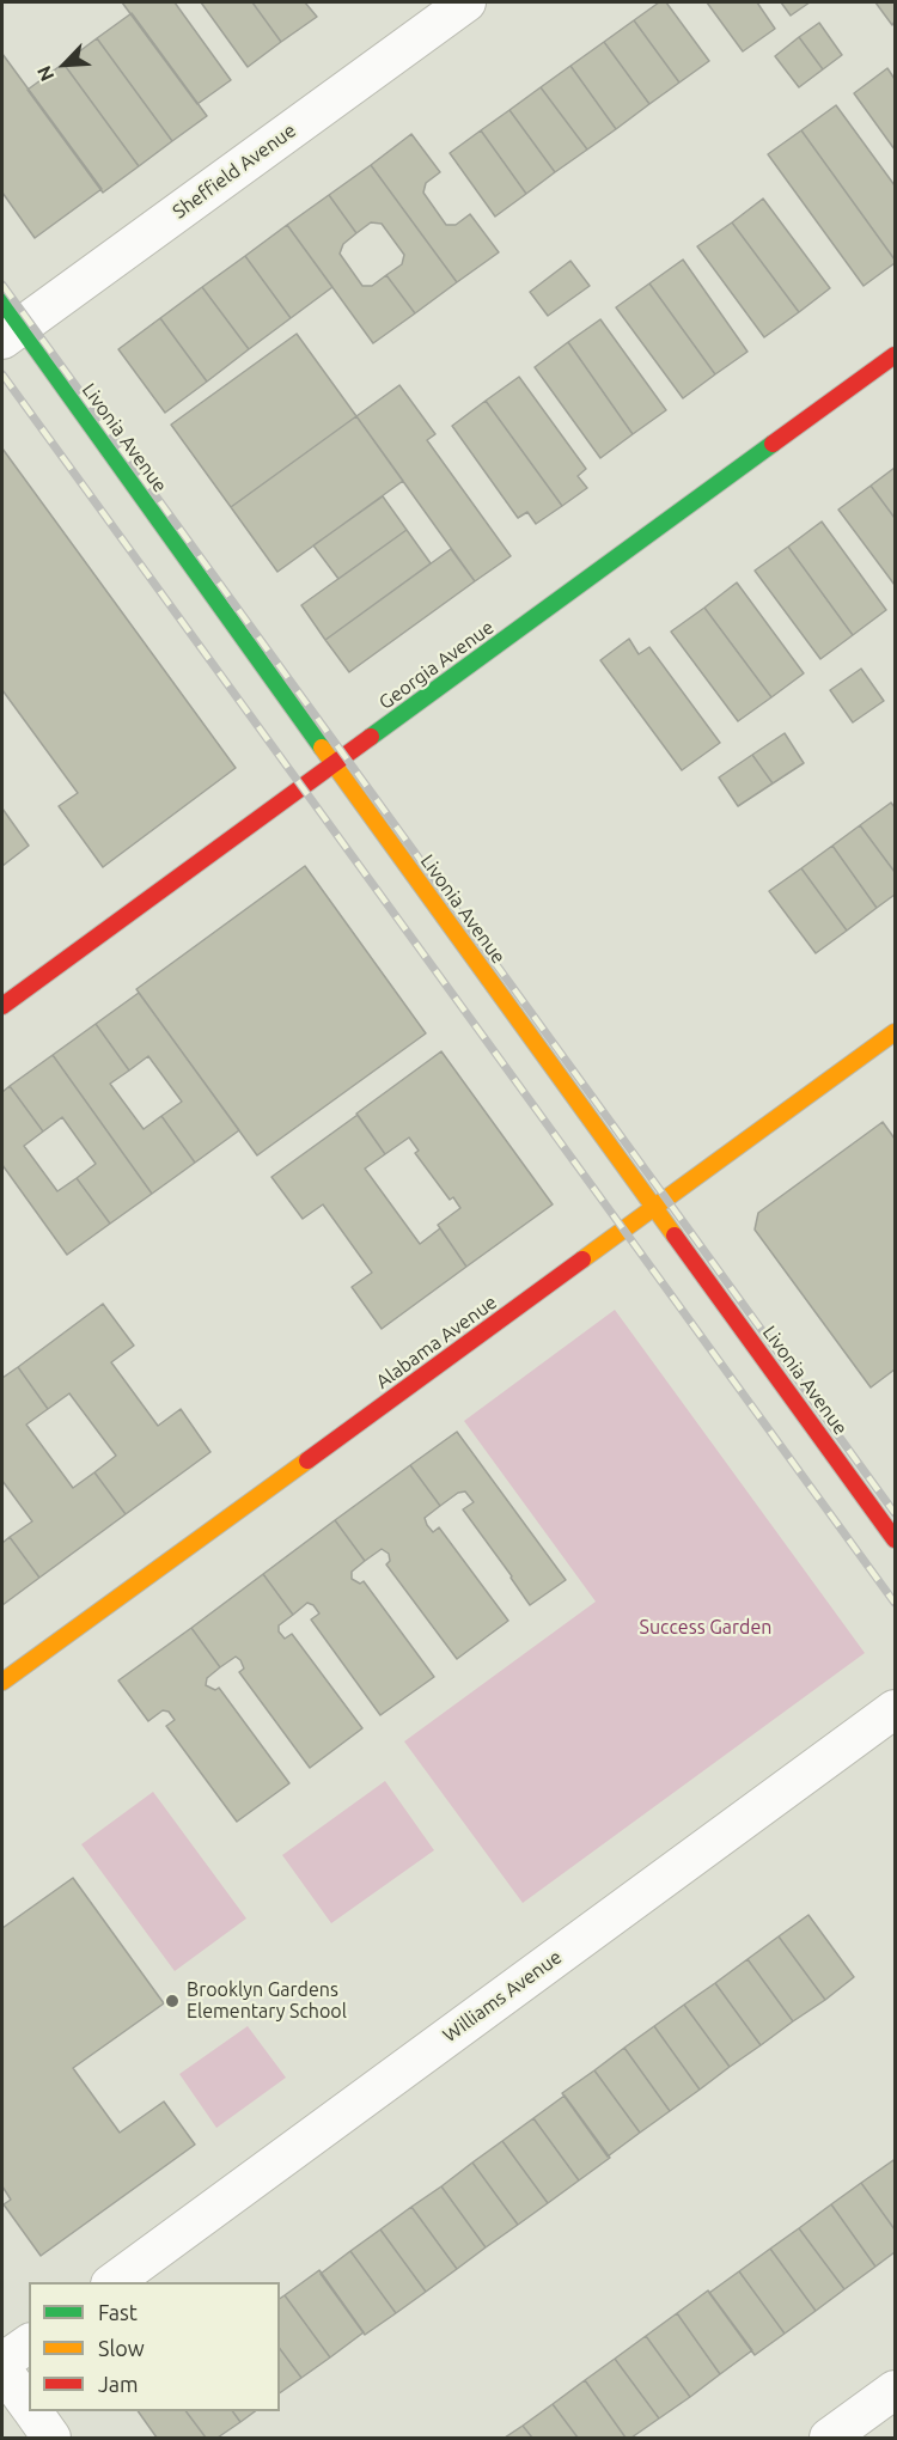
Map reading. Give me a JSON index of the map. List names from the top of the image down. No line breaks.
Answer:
{"streets":{"street":["Sheffield Avenue","Livonia Avenue","Georgia Avenue","Alabama Avenue","Williams Avenue"]},"crossings":[["Sheffield Avenue","Livonia Avenue"],["Livonia Avenue","Georgia Avenue"],["Livonia Avenue","Alabama Avenue"]],"parks":["Success Garden"],"places":["Brooklyn Gardens Elementary School"],"legend":["Fast","Slow","Jam"],"north":"bottom left"}
